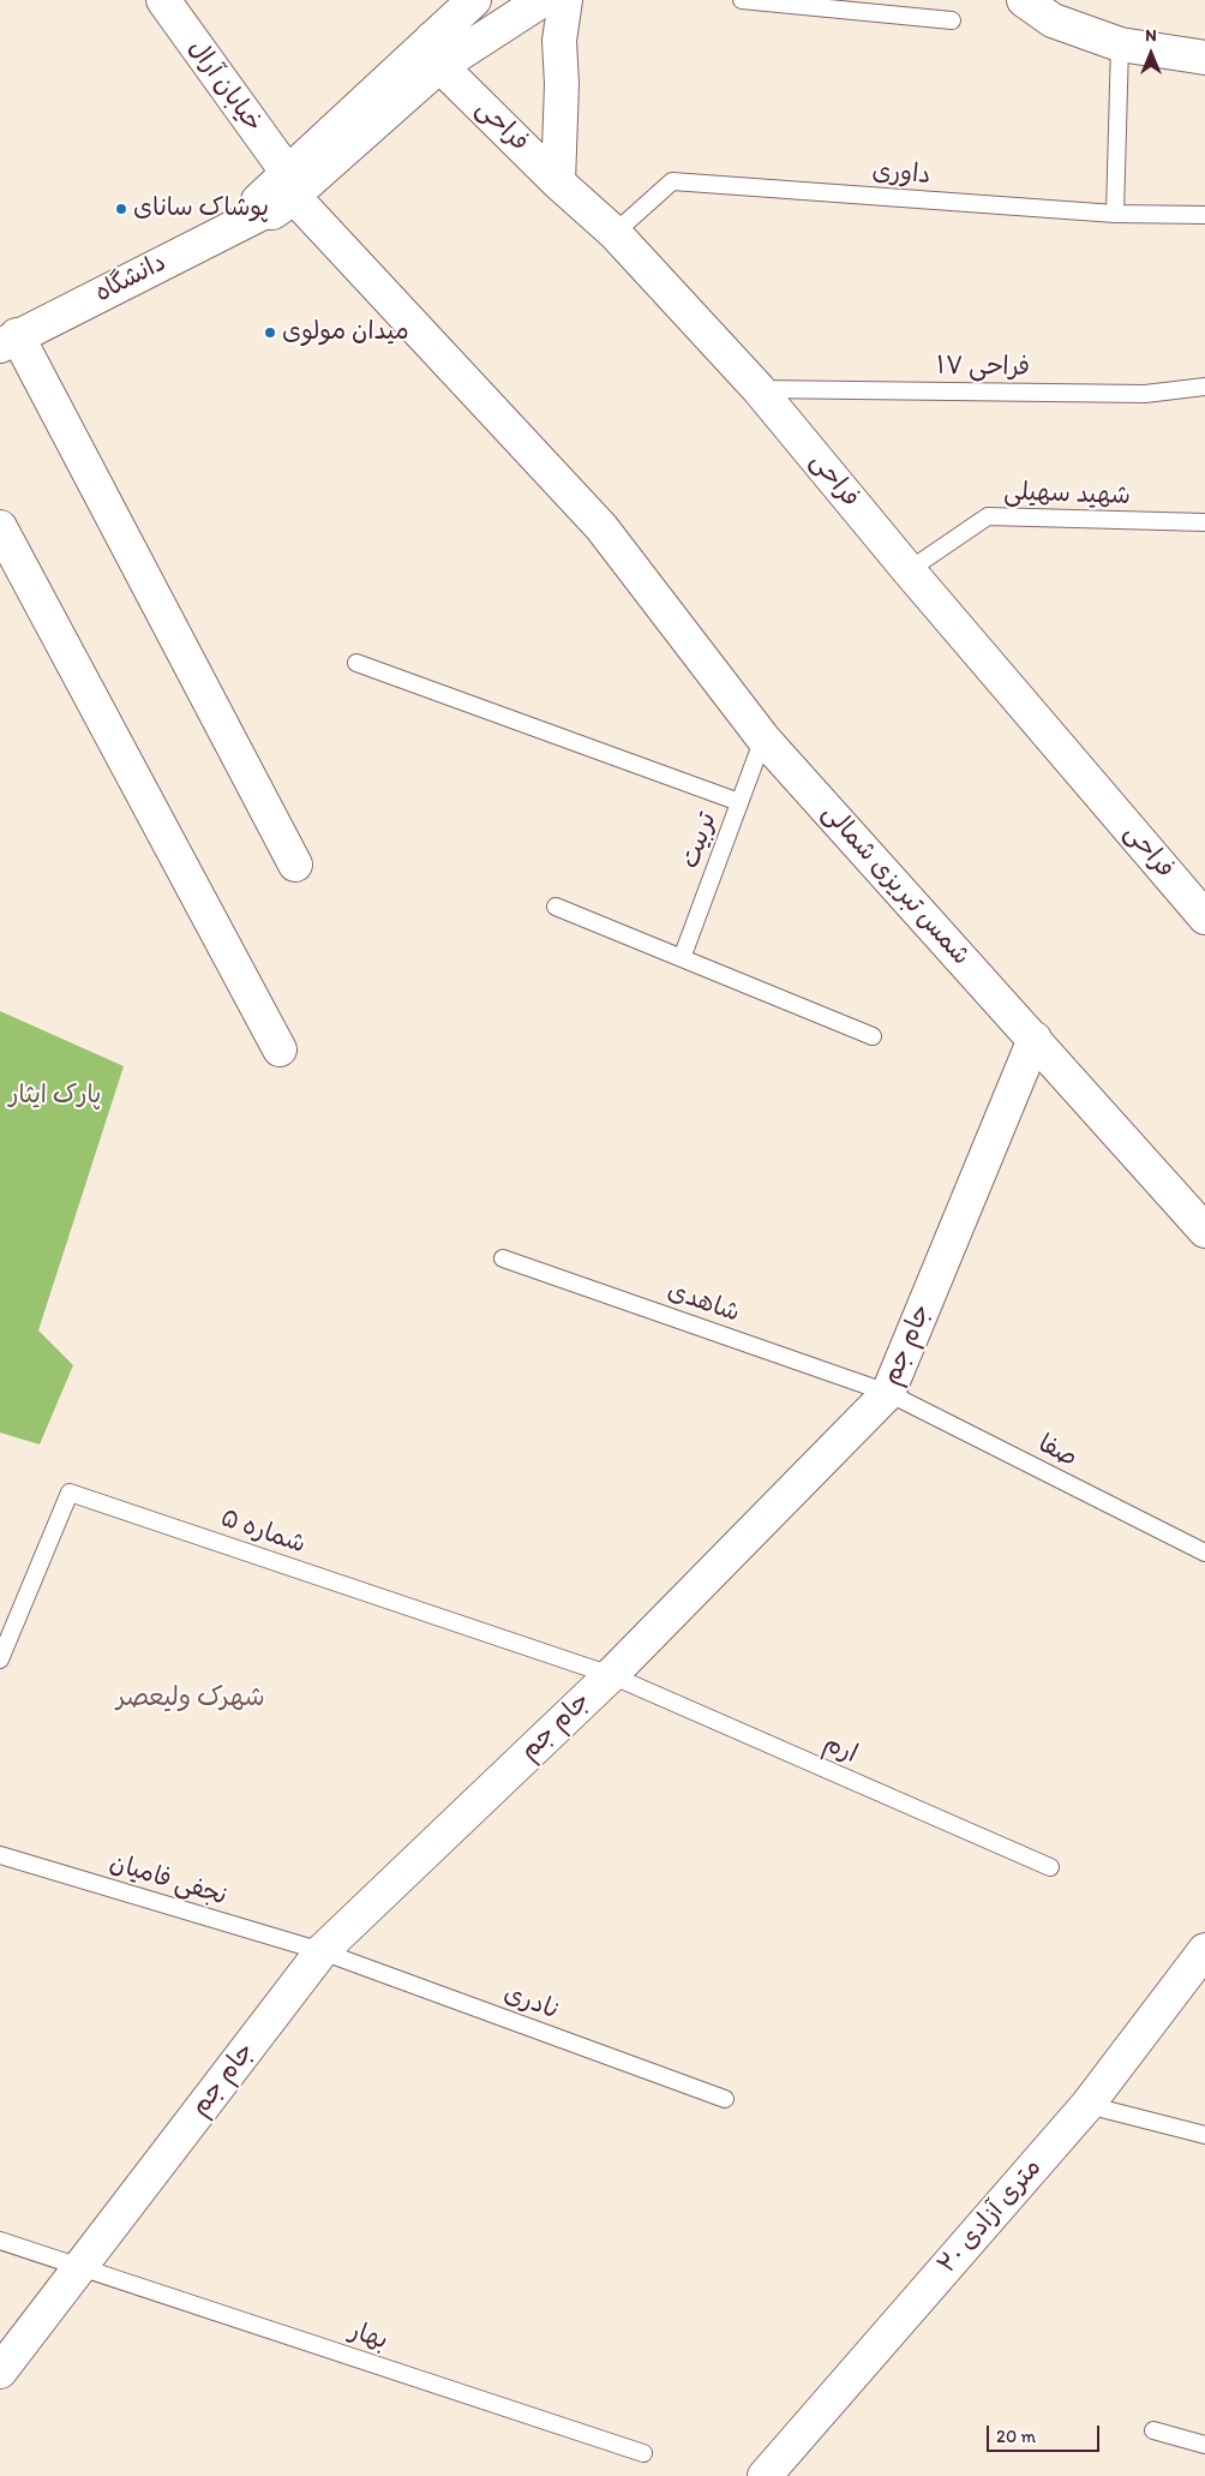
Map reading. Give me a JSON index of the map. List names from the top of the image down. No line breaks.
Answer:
{"streets":{"street":["خیابان آرال","فراحی","دانشگاه","شمس تبریزی شمالی","جام جم","۲۰ متری آزادی"],"lane":["داوری","فراحی ۱۷","شهید سهیلی","تربیت","شاهدی","صفا","شماره ۵","ارم","نجفی فامیان","نادری","بهار"]},"crossings":[["خیابان آرال","دانشگاه"],["خیابان آرال","شمس تبریزی شمالی"],["فراحی","داوری"],["فراحی","فراحی ۱۷"],["فراحی","شهید سهیلی"],["تربیت","شمس تبریزی شمالی"],["شمس تبریزی شمالی","جام جم"],["شاهدی","جام جم"],["شاهدی","صفا"],["جام جم","صفا"],["جام جم","شماره ۵"],["جام جم","ارم"],["جام جم","نجفی فامیان"],["جام جم","نادری"],["جام جم","بهار"],["شماره ۵","ارم"],["نجفی فامیان","نادری"]],"districts":["شهرک ولیعصر"],"parks":["پارک ایثار"],"places":["پوشاک سانای","میدان مولوی"],"scale_bar":"20 m","north":"top"}
